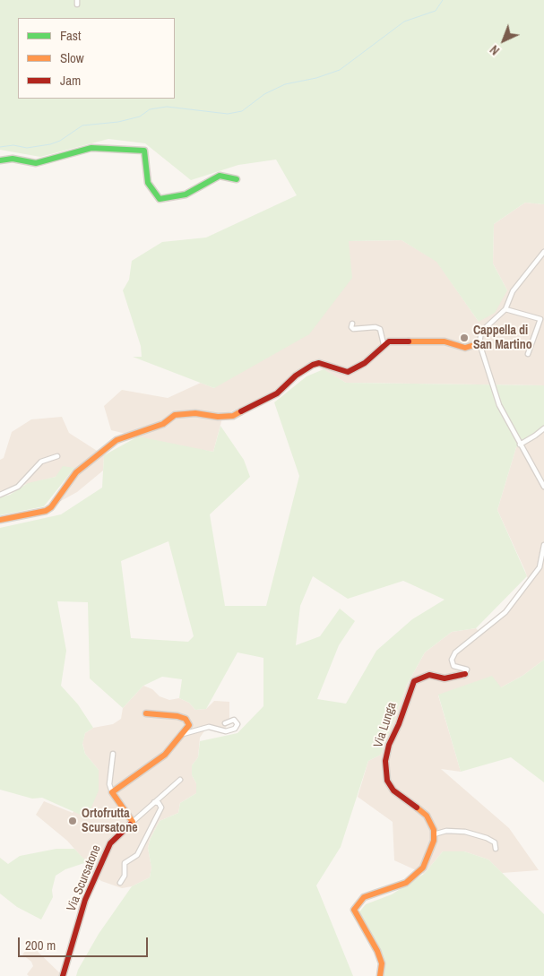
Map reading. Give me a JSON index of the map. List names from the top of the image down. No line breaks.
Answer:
{"streets":{"street":["Via Lunga","Via Scursatone"]},"places":["Cappella di San Martino","Ortofrutta Scursatone"],"legend":["Fast","Slow","Jam"],"scale_bar":"200 m","north":"bottom left"}
